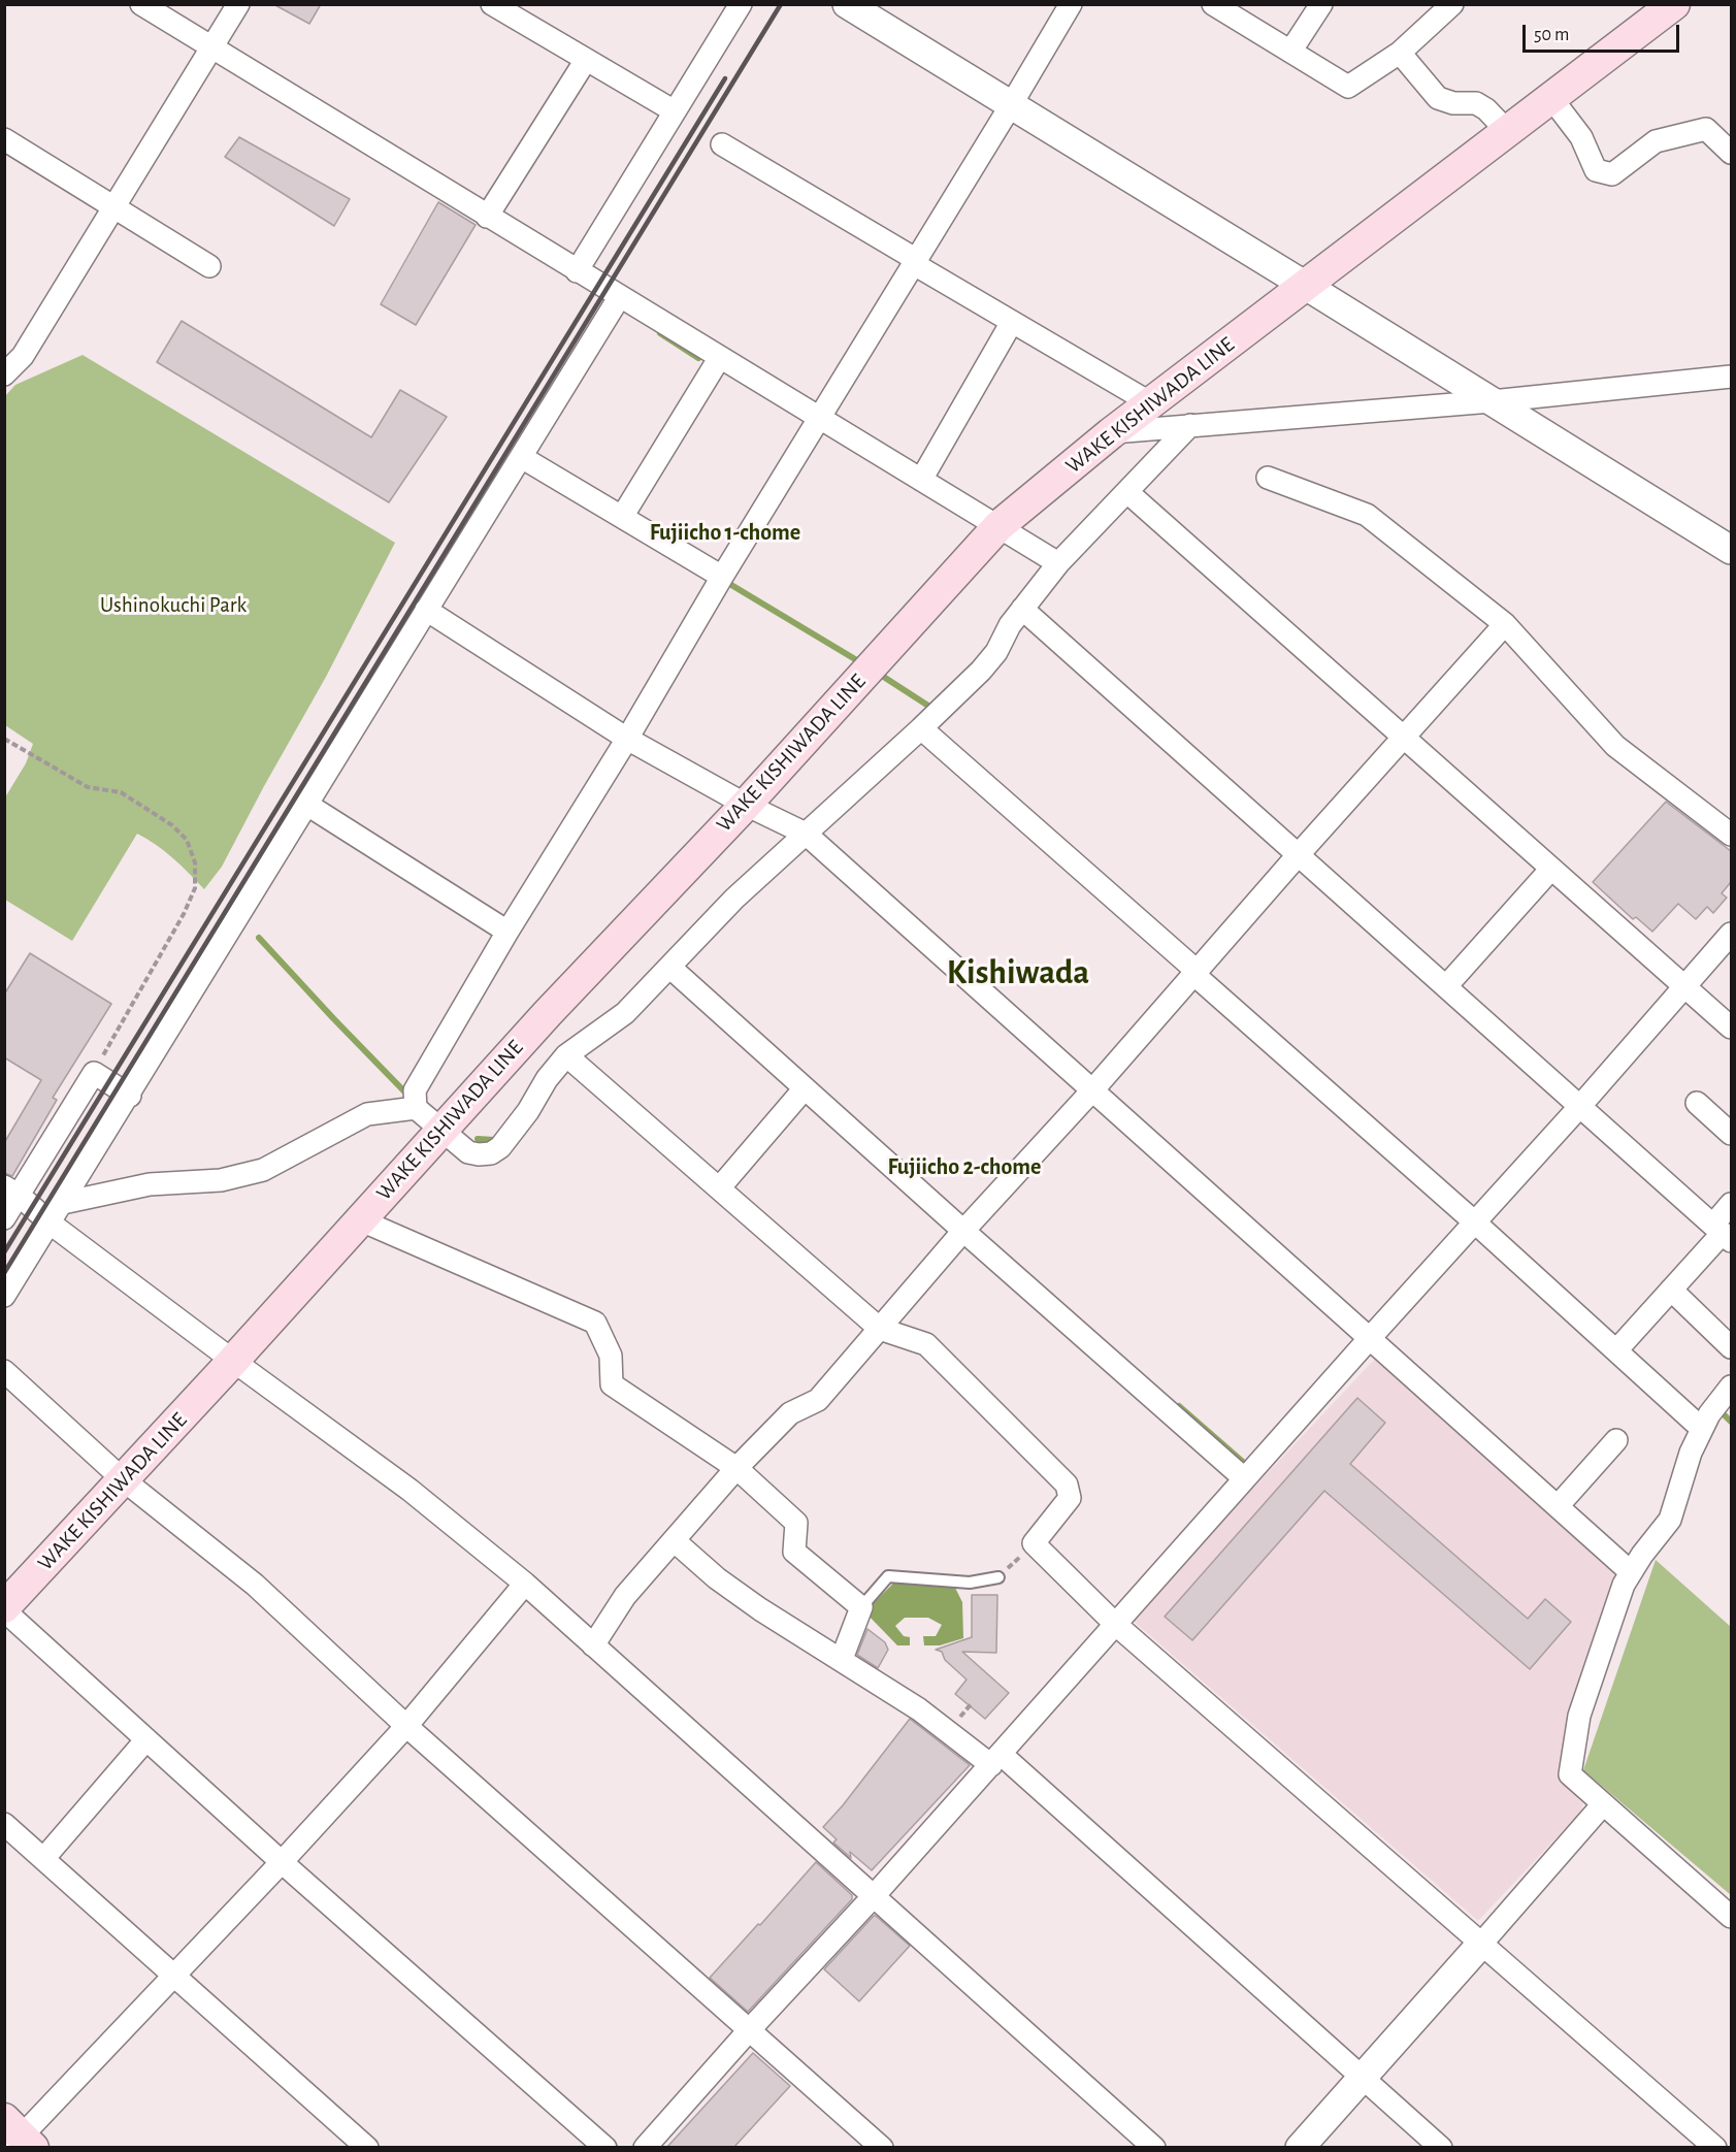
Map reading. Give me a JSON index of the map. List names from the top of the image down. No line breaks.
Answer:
{"streets":{"main road":["WAKE KISHIWADA LINE"]},"districts":["Fujiicho 1-chome","Kishiwada","Fujiicho 2-chome"],"parks":["Ushinokuchi Park"],"scale_bar":"50 m"}
